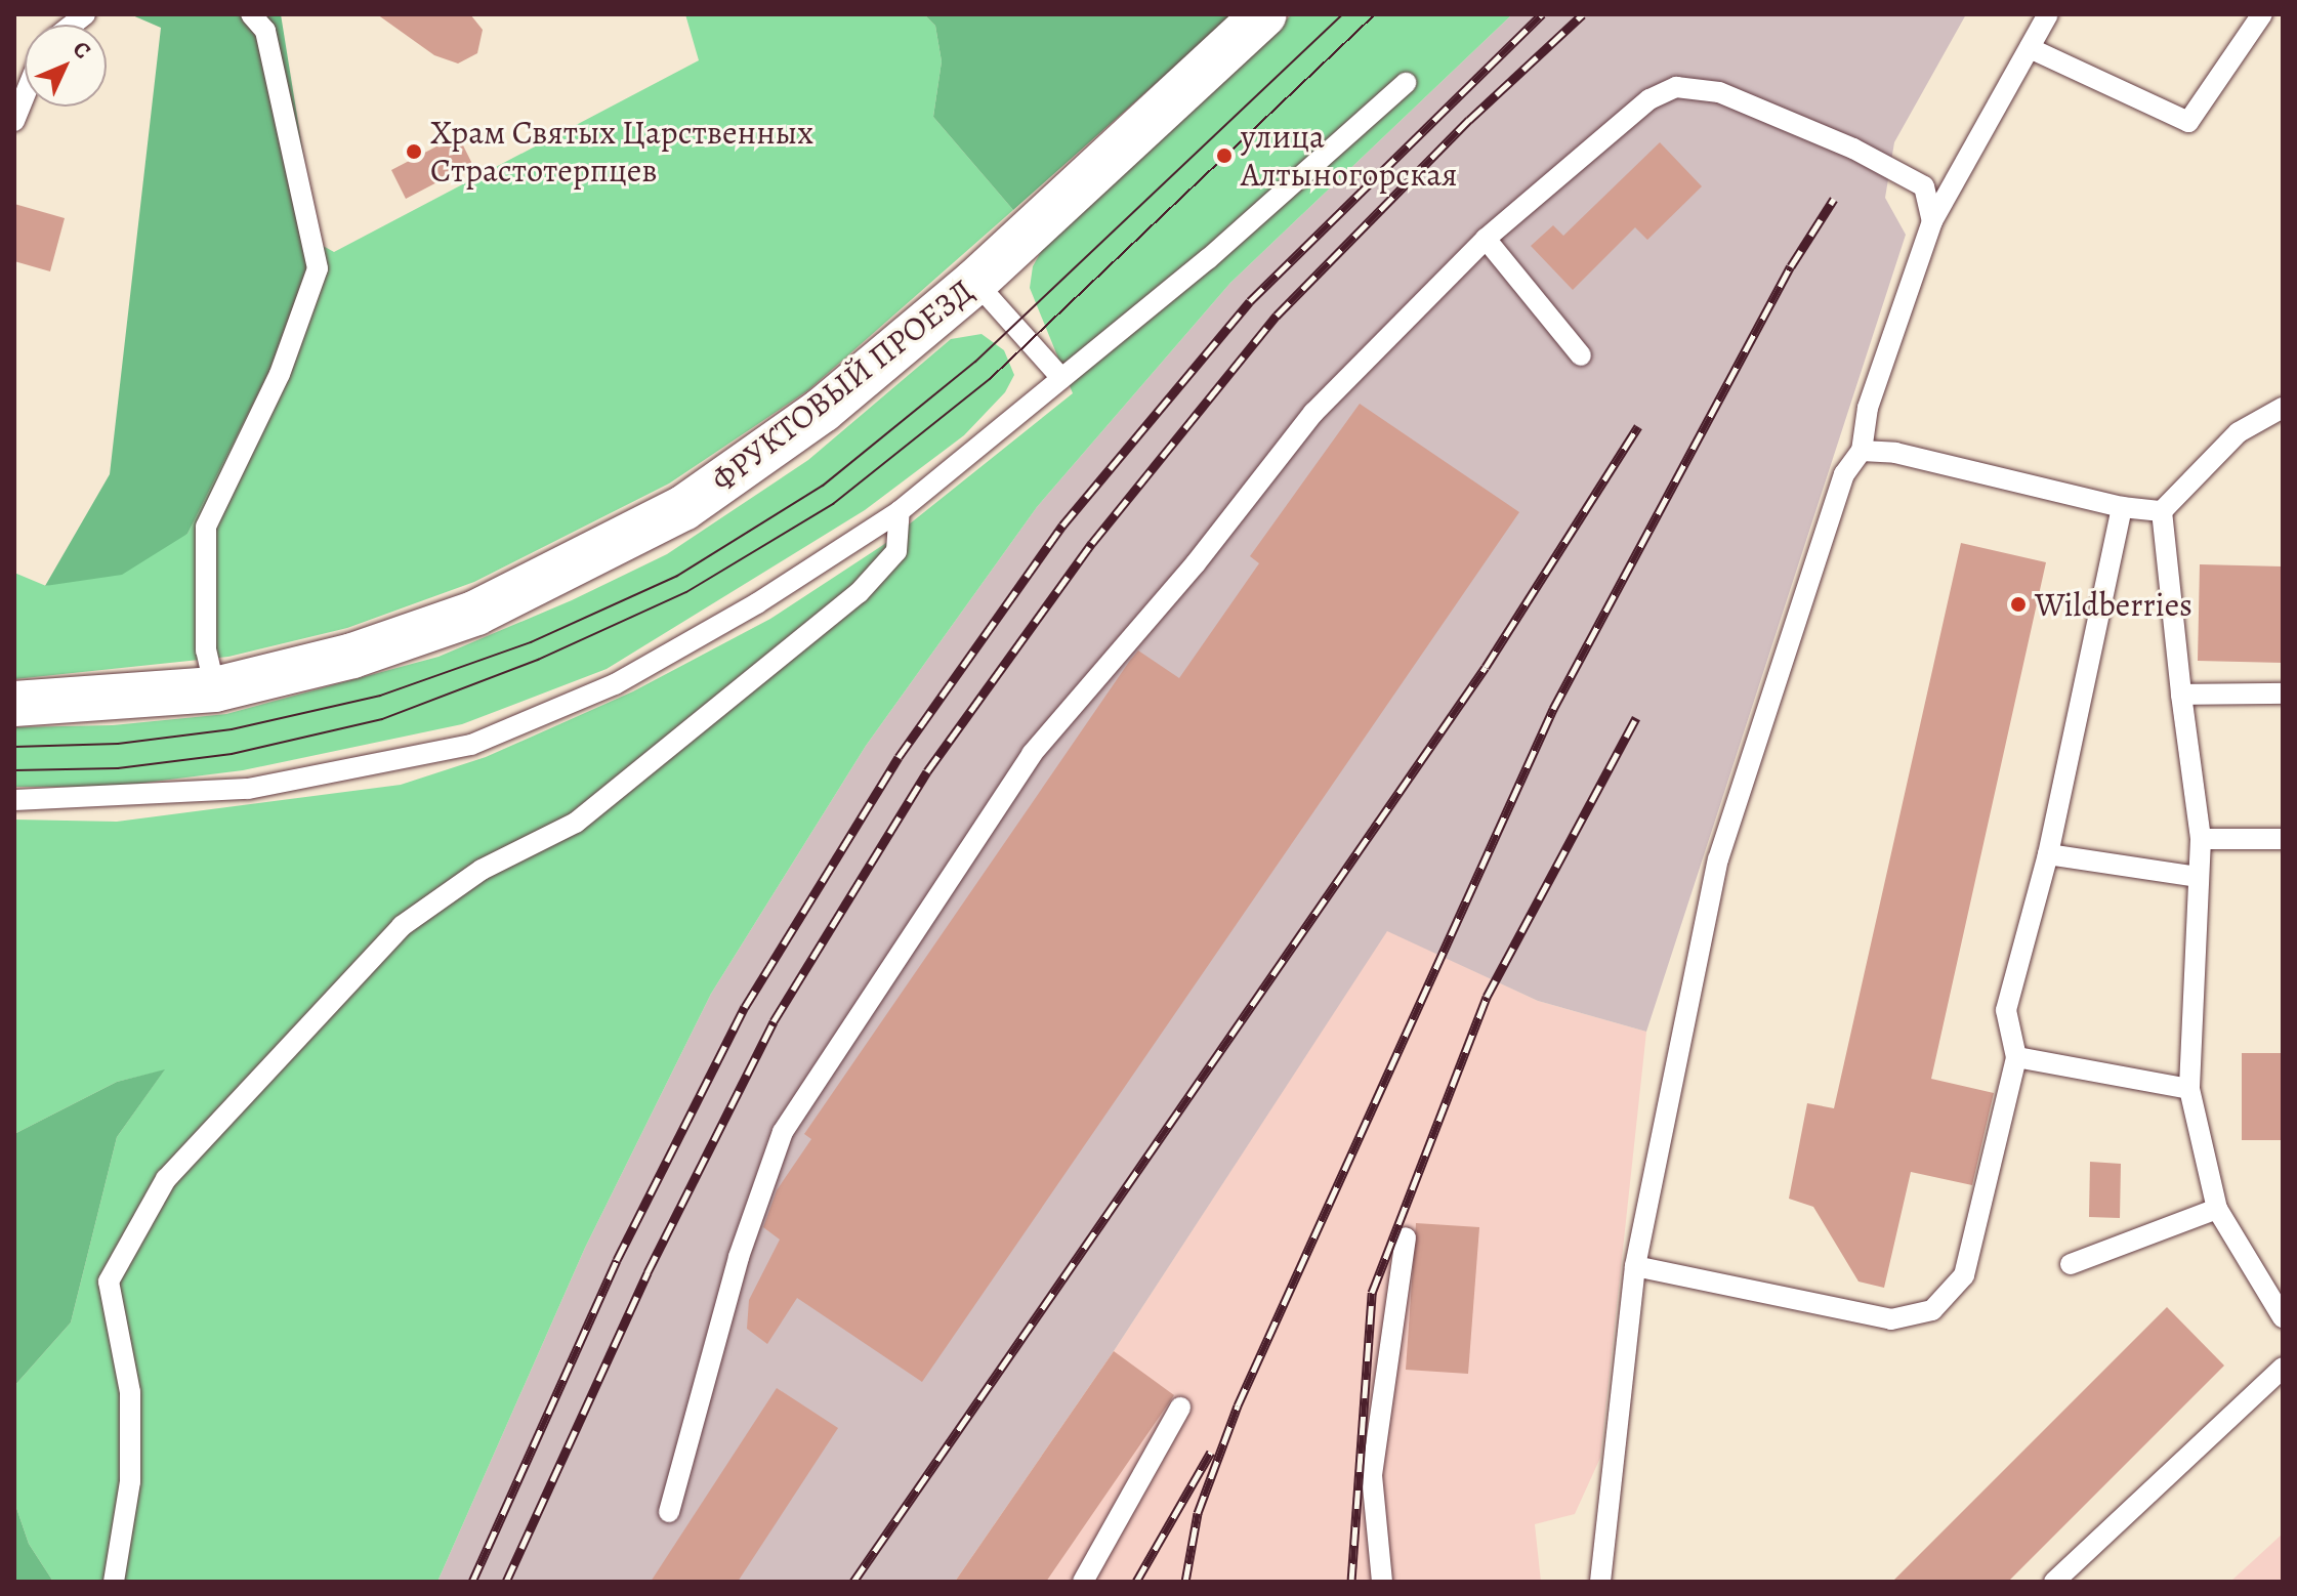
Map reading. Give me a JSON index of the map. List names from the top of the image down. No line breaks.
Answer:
{"streets":{"street":["ФРУКТОВЫЙ ПРОЕЗД"]},"places":["Храм Святых Царственных Страстотерпцев","улица Алтыногорская","Wildberries"],"north":"top right"}
